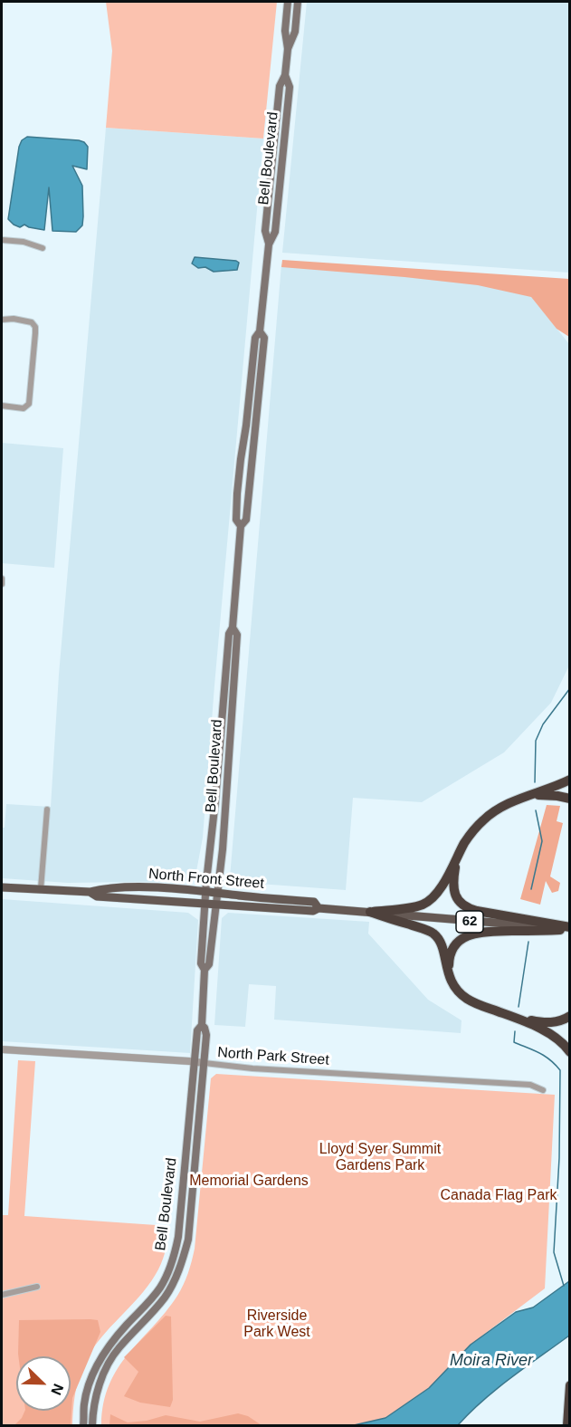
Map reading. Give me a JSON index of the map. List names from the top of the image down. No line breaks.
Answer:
{"streets":{"main road":["Bell Boulevard","North Front Street","62"],"street":["North Park Street"]},"crossings":[["Bell Boulevard","North Front Street"],["Bell Boulevard","North Park Street"]],"water":["Moira River"],"parks":["Lloyd Syer Summit Gardens Park","Memorial Gardens","Canada Flag Park","Riverside Park West"],"north":"bottom right"}
